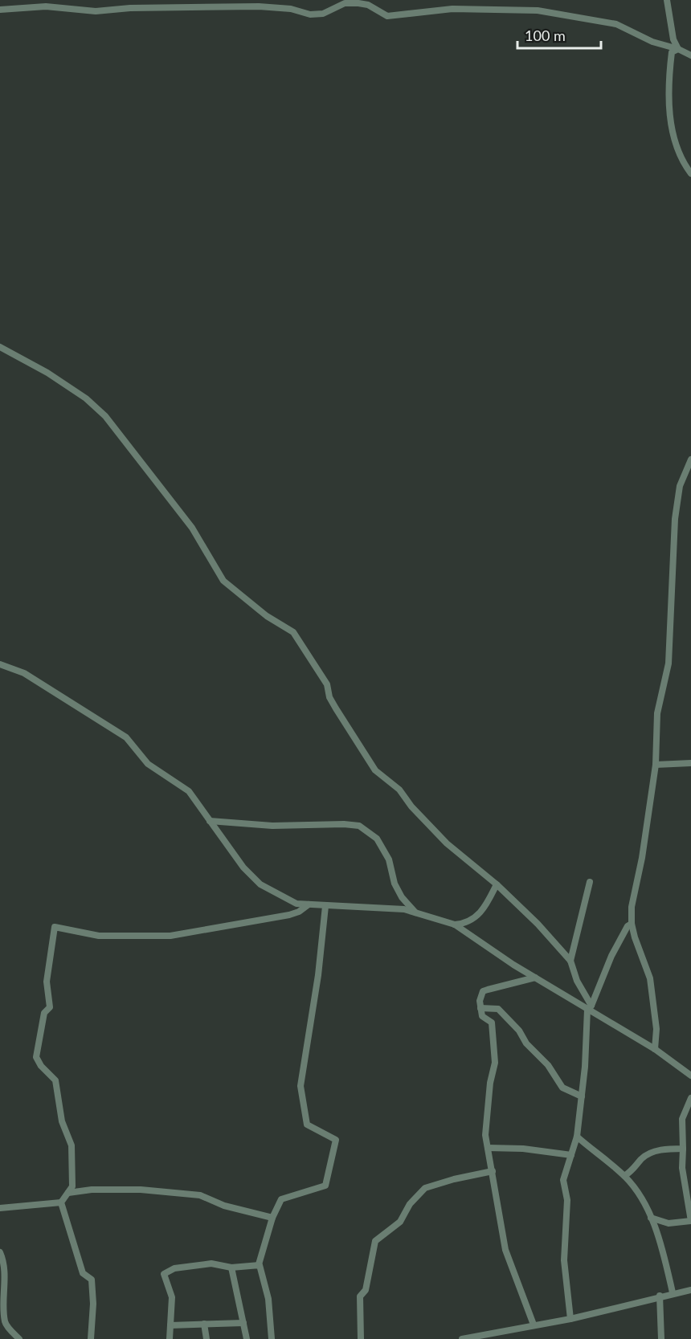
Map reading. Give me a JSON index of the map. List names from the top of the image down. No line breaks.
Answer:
{"scale_bar":"100 m"}
